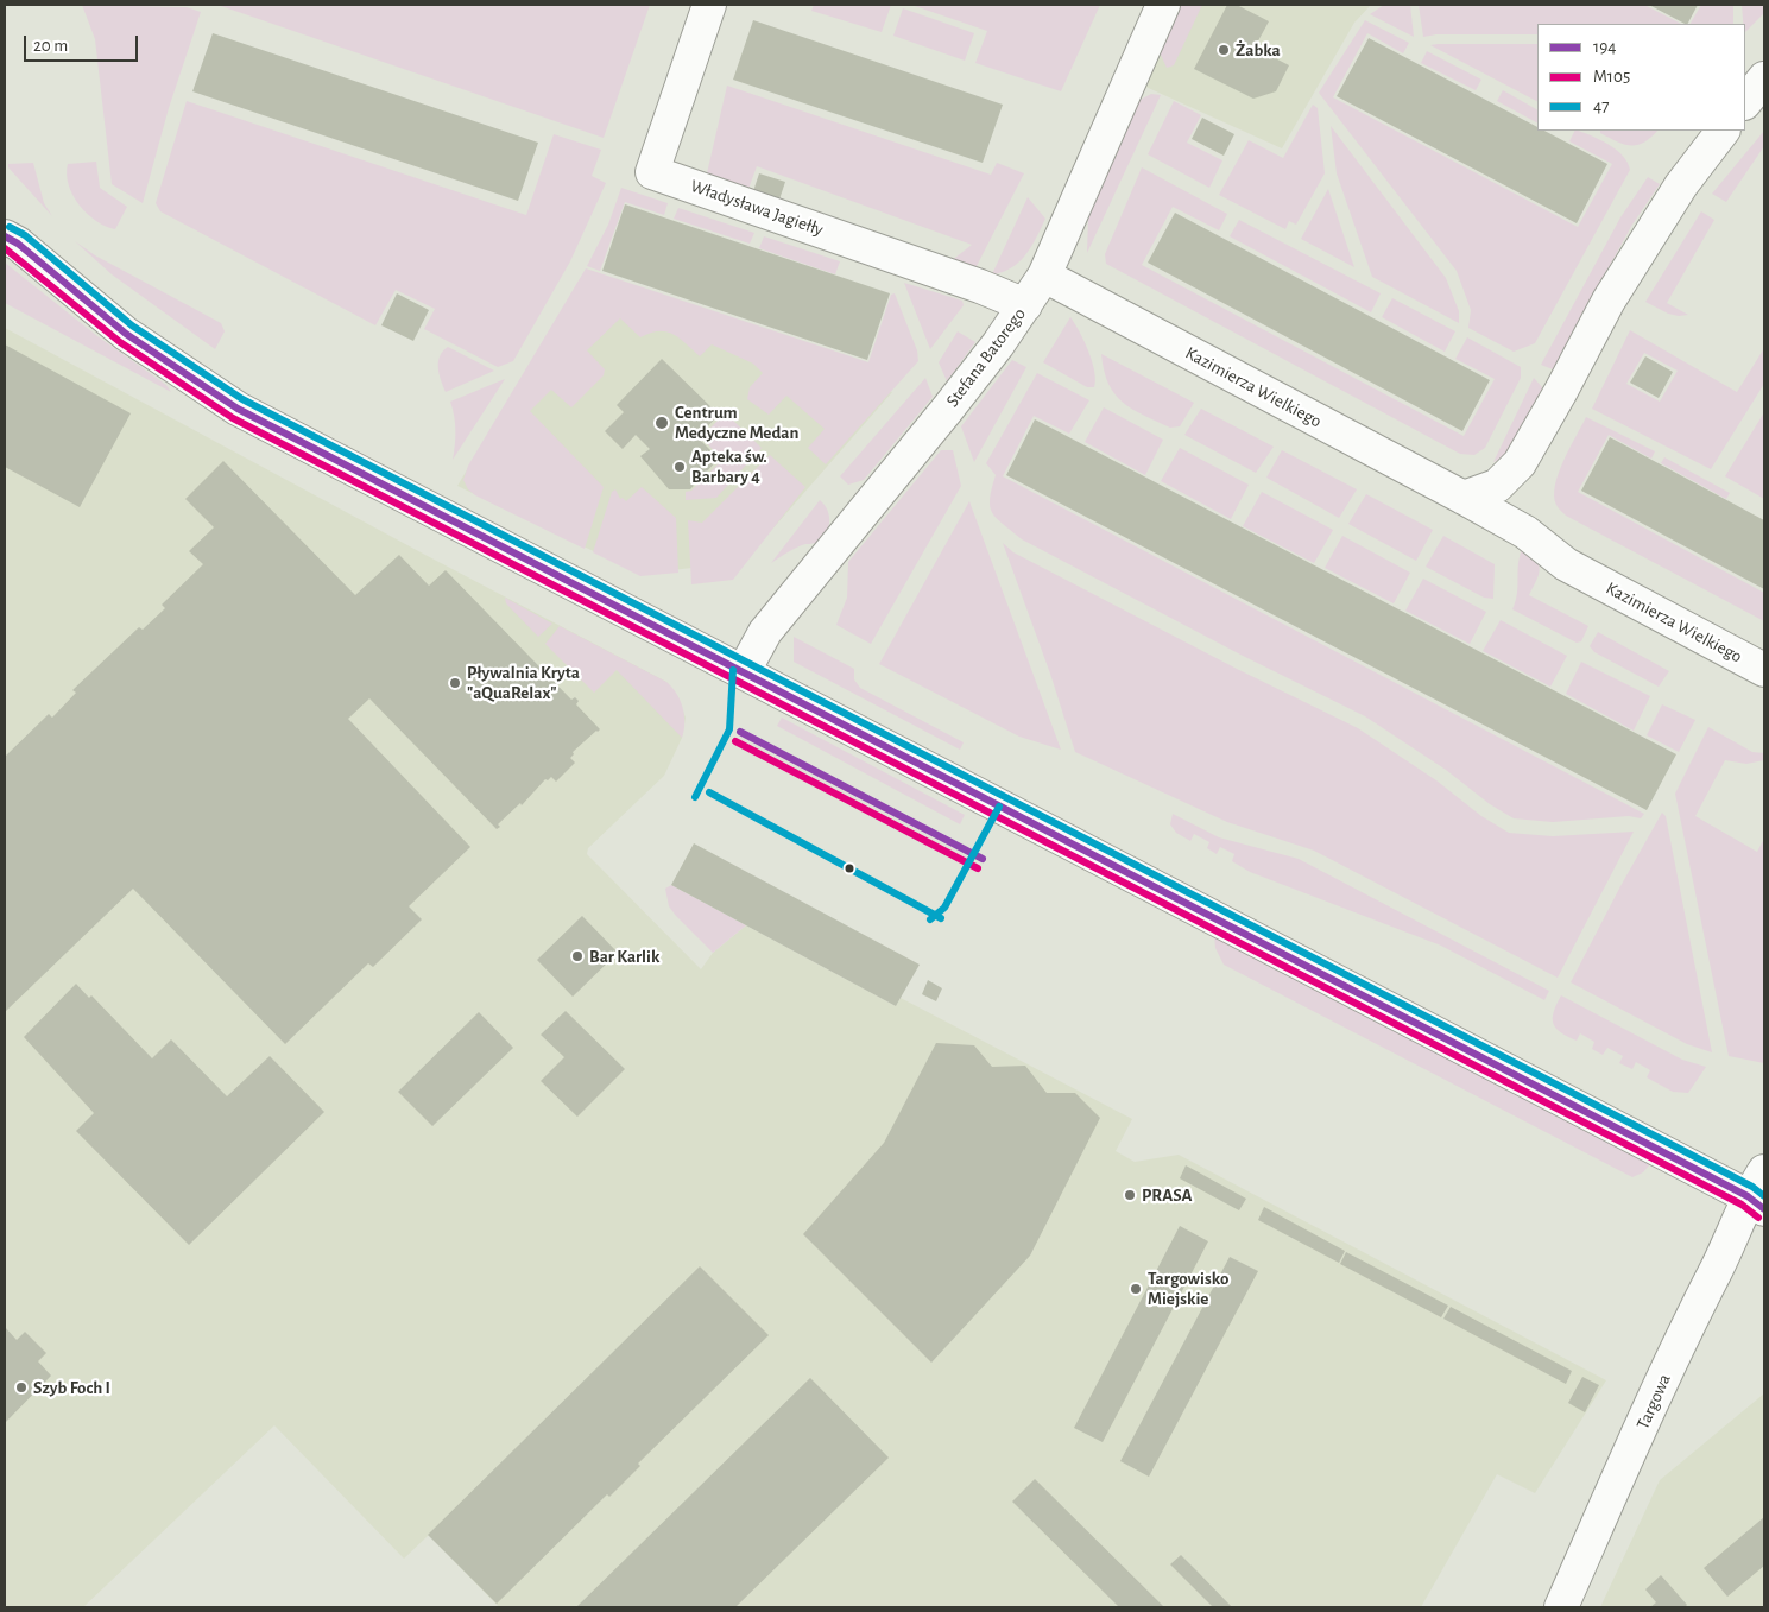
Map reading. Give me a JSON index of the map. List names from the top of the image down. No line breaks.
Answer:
{"streets":{"street":["Władysława Jagiełły","Stefana Batorego","Kazimierza Wielkiego","Targowa"]},"crossings":[["Władysława Jagiełły","Stefana Batorego"],["Stefana Batorego","Kazimierza Wielkiego"]],"places":["Żabka","Centrum Medyczne Medan","Apteka św. Barbary 4","Pływalnia Kryta \"aQuaRelax\"","Bar Karlik","PRASA","Targowisko Miejskie","Szyb Foch I"],"lines":["transit line 47","transit line 194","transit line M105"],"legend":["194","M105","47"],"scale_bar":"20 m"}
